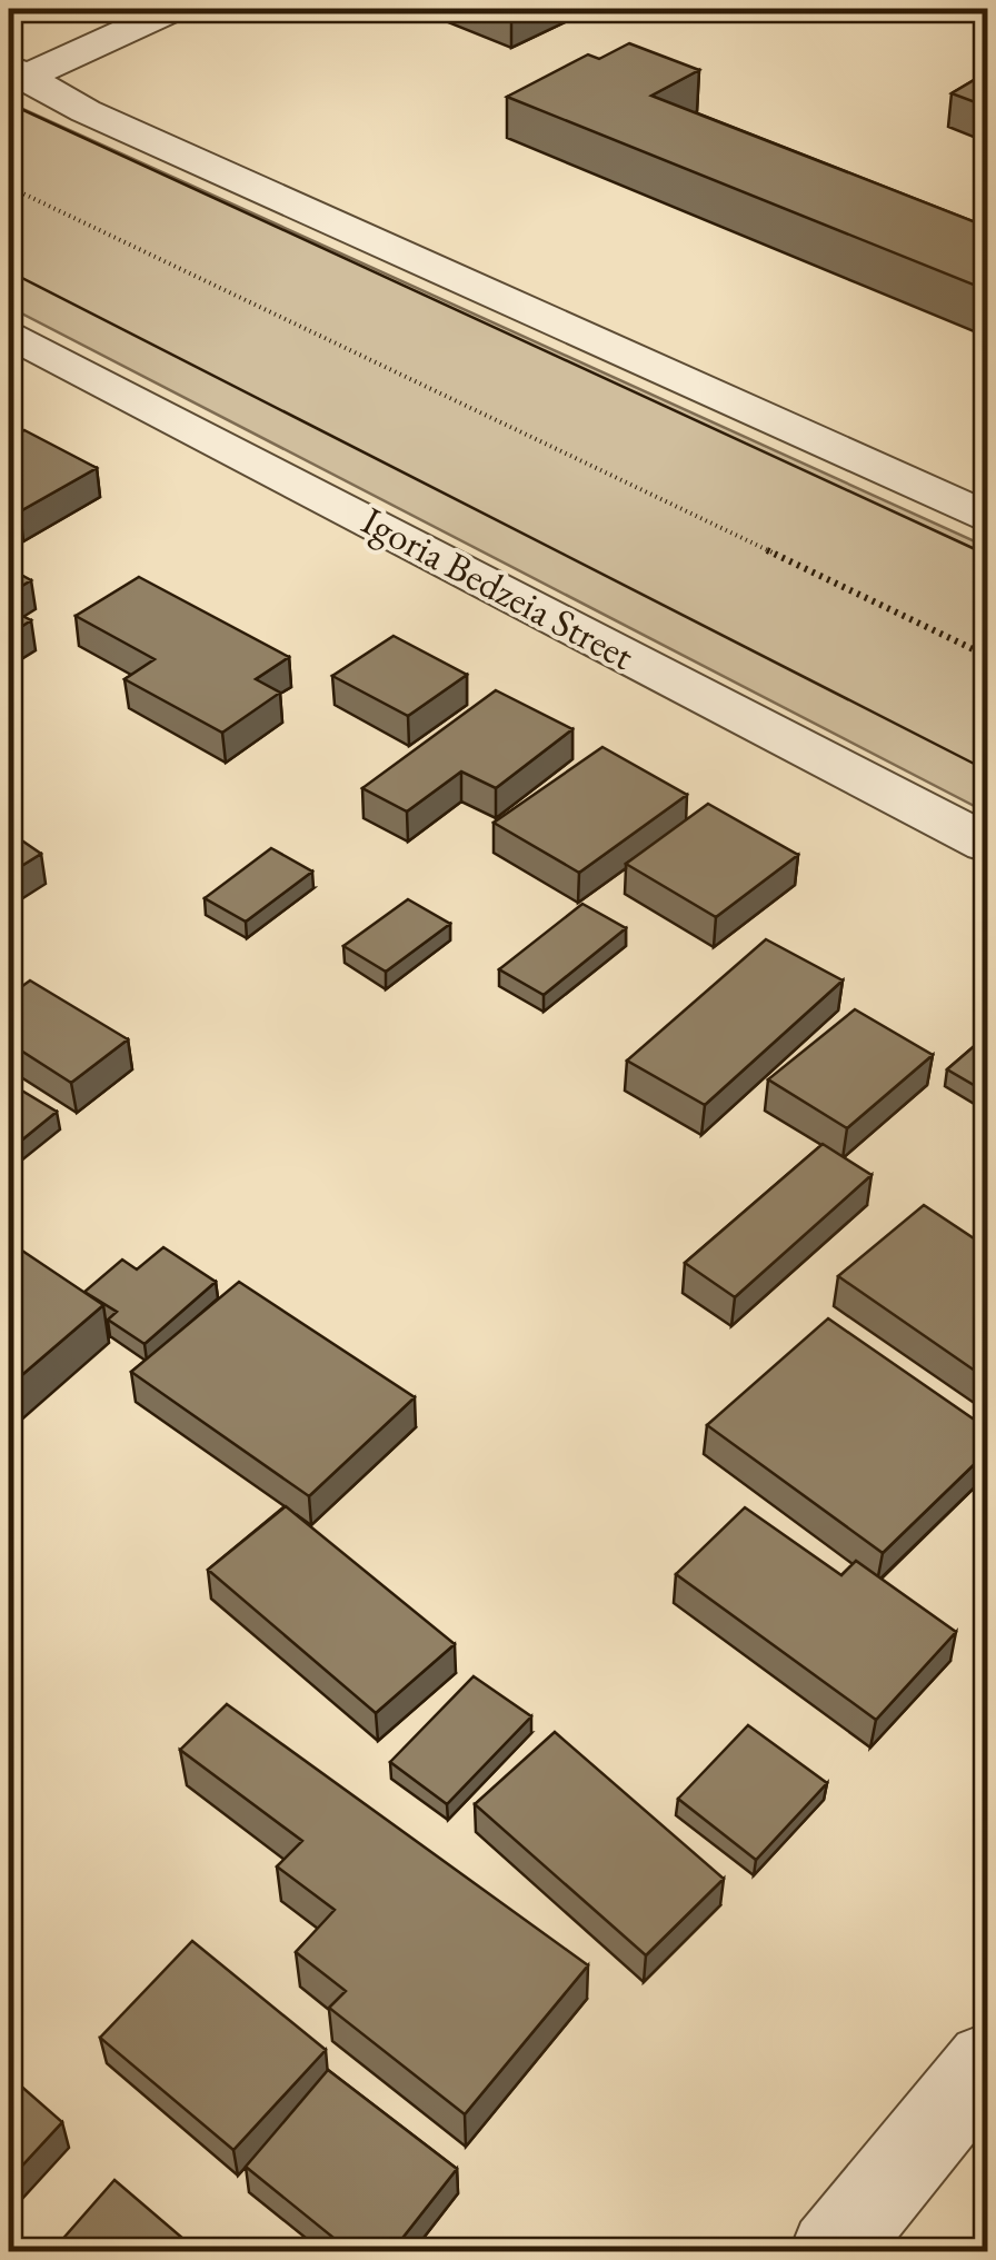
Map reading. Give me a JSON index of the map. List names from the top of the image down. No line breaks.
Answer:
{"streets":{"street":["Igoria Bedzeia Street"]}}
